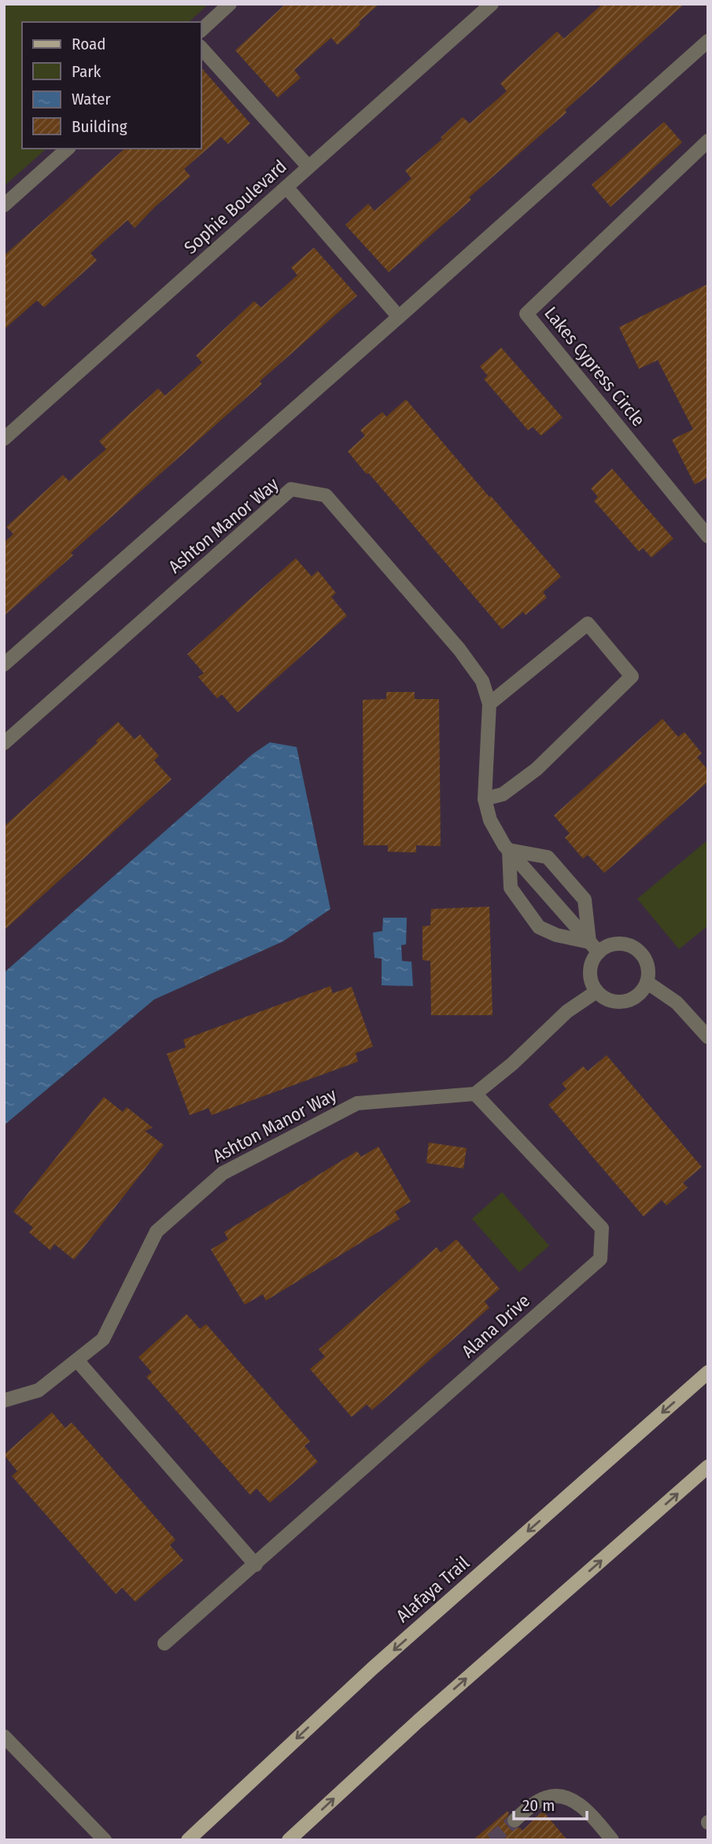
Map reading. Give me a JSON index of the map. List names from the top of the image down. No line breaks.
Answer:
{"streets":{"main road":["Alafaya Trail"],"street":["Sophie Boulevard","Lakes Cypress Circle","Ashton Manor Way","Alana Drive"]},"crossings":[["Ashton Manor Way","Alana Drive"]],"legend":["Road","Park","Water","Building"],"scale_bar":"20 m"}
